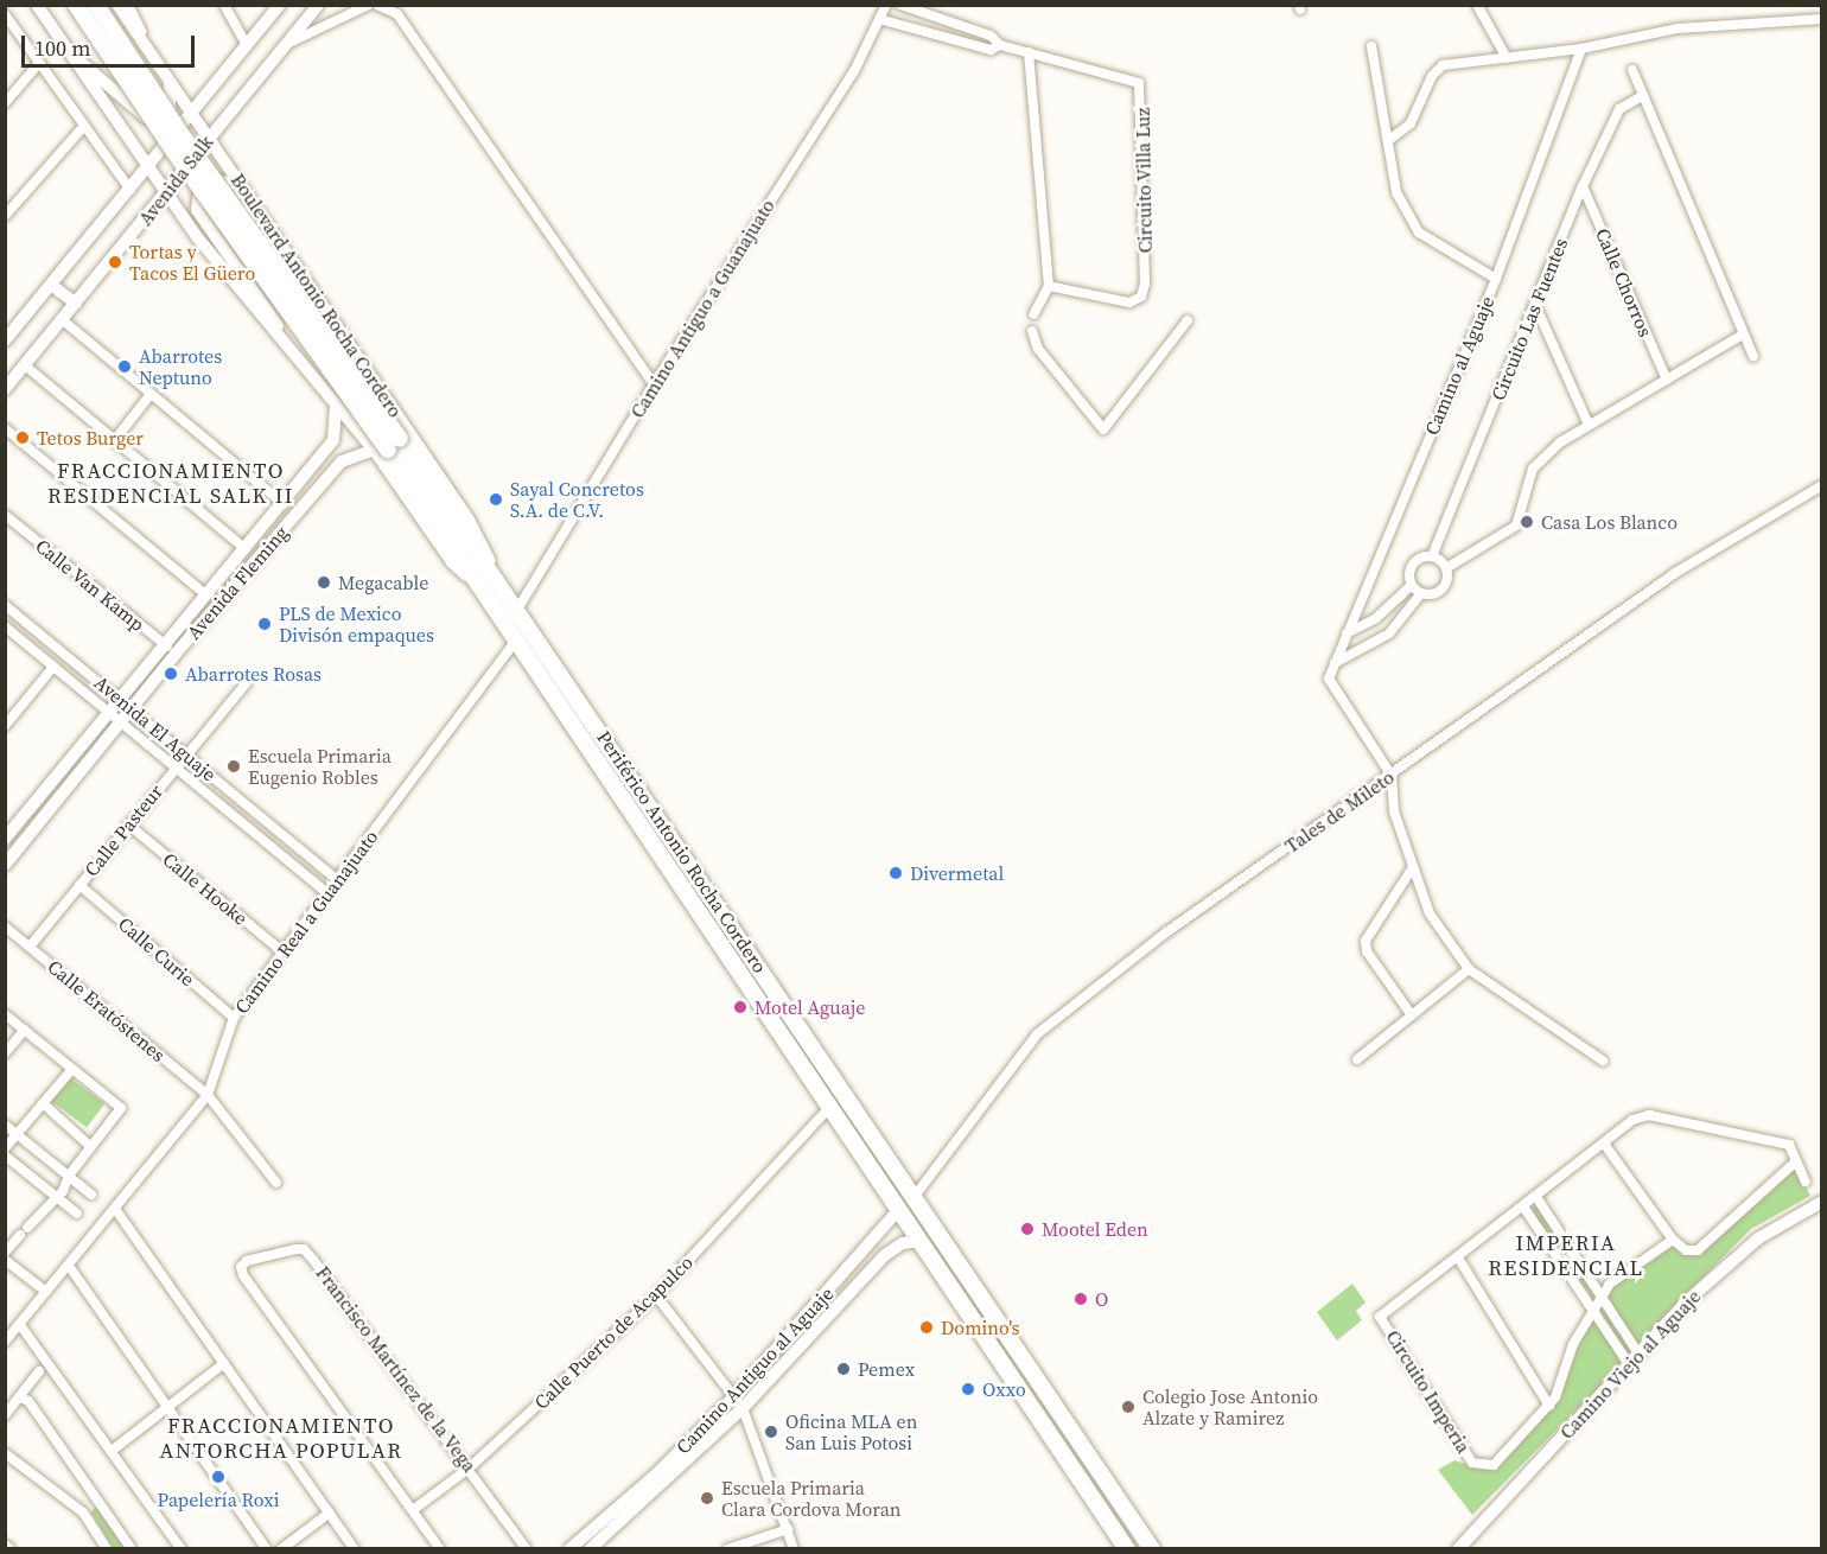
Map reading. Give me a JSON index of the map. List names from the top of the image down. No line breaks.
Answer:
{"streets":{"highway":["Boulevard Antonio Rocha Cordero","Periférico Antonio Rocha Cordero"],"street":["Avenida Salk","Circuito Villa Luz","Calle Chorros","Camino Antiguo a Guanajuato","Circuito Las Fuentes","Camino al Aguaje","Avenida Fleming","Calle Van Kamp","Avenida El Aguaje","Tales de Mileto","Calle Pasteur","Calle Hooke","Camino Real a Guanajuato","Calle Curie","Calle Eratóstenes","Calle Puerto de Acapulco","Camino Viejo al Aguaje","Francisco Martínez de la Vega","Camino Antiguo al Aguaje","Circuito Imperia"]},"crossings":[["Avenida Salk","Boulevard Antonio Rocha Cordero"],["Circuito Villa Luz","Camino Antiguo a Guanajuato"],["Calle Chorros","Circuito Las Fuentes"],["Boulevard Antonio Rocha Cordero","Avenida Fleming"],["Boulevard Antonio Rocha Cordero","Periférico Antonio Rocha Cordero"],["Camino Antiguo a Guanajuato","Periférico Antonio Rocha Cordero"],["Camino al Aguaje","Tales de Mileto"],["Avenida Fleming","Calle Van Kamp"],["Avenida Fleming","Avenida El Aguaje"],["Avenida Fleming","Periférico Antonio Rocha Cordero"],["Avenida El Aguaje","Calle Pasteur"],["Avenida El Aguaje","Camino Real a Guanajuato"],["Tales de Mileto","Periférico Antonio Rocha Cordero"],["Calle Pasteur","Calle Hooke"],["Calle Pasteur","Calle Curie"],["Calle Pasteur","Calle Eratóstenes"],["Periférico Antonio Rocha Cordero","Camino Real a Guanajuato"],["Periférico Antonio Rocha Cordero","Calle Puerto de Acapulco"],["Periférico Antonio Rocha Cordero","Camino Antiguo al Aguaje"],["Calle Hooke","Camino Real a Guanajuato"],["Camino Real a Guanajuato","Calle Curie"],["Camino Real a Guanajuato","Calle Eratóstenes"],["Calle Puerto de Acapulco","Francisco Martínez de la Vega"]],"districts":["FRACCIONAMIENTO RESIDENCIAL SALK II","IMPERIA RESIDENCIAL","FRACCIONAMIENTO ANTORCHA POPULAR"],"places":["Tortas y Tacos El Güero","Abarrotes Neptuno","Tetos Burger","Sayal Concretos S.A. de C.V.","Casa Los Blanco","Megacable","PLS de Mexico Divisón empaques","Abarrotes Rosas","Escuela Primaria Eugenio Robles","Divermetal","Motel Aguaje","Mootel Eden","O","Domino's","Pemex","Oxxo","Colegio Jose Antonio Alzate y Ramirez","Oficina MLA en San Luis Potosi","Papelería Roxi","Escuela Primaria Clara Cordova Moran"],"scale_bar":"100 m"}
